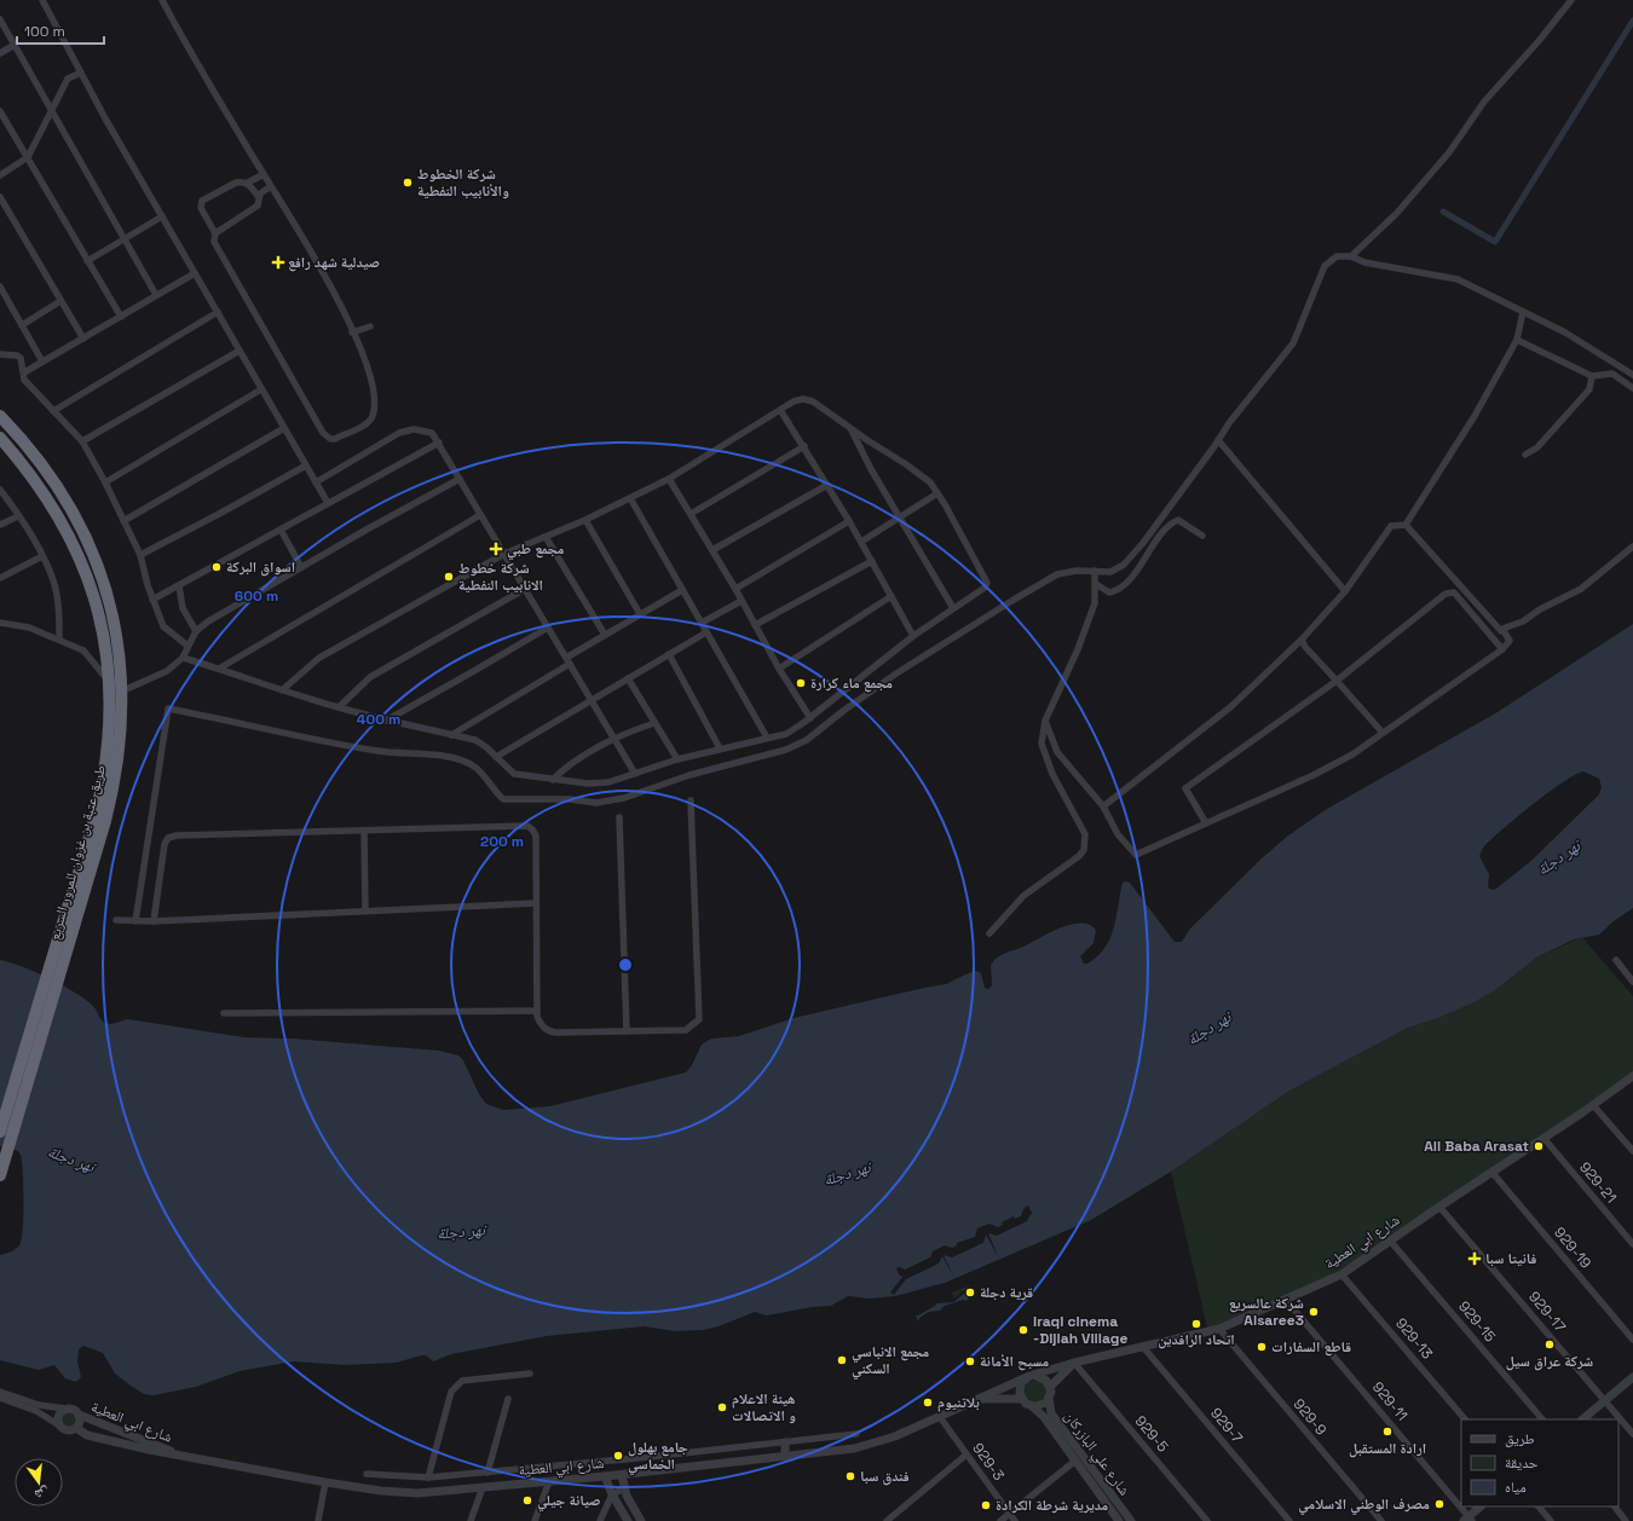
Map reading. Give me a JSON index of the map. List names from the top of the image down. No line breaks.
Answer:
{"streets":{"highway":["طريق عتبة بن غزوان للمرور السريع"],"street":["929-21","شارع ابي العطية","929-19","929-17","929-15","929-13","929-11","929-9","929-7","929-5","شارع علي البازركان","929-3"]},"crossings":[["929-21","شارع ابي العطية"],["شارع ابي العطية","929-19"],["شارع ابي العطية","929-17"],["شارع ابي العطية","929-15"],["شارع ابي العطية","929-13"],["شارع ابي العطية","929-11"],["شارع ابي العطية","929-9"],["شارع ابي العطية","929-7"],["شارع ابي العطية","929-5"],["شارع ابي العطية","شارع علي البازركان"],["شارع ابي العطية","929-3"]],"water":["نهر دجلة"],"places":{"other":["شركة الخطوط والأنابيب النفطية","اسواق البركة","شركة خطوط الانابيب النفطية","مجمع ماء كرارة","Ali Baba Arasat","قرية دجلة","شركة عالسريع Alsaree3","اتحاد الرافدين","Iraqi cinema -Dijlah Village","شركة عراق سيل","قاطع السفارات","مجمع الانباسي السكني","مسبح الأمانة","بلاتنيوم","هيئة الاعلام و الاتصالات","ارادة المستقبل","جامع بهلول الخماسي","فندق سبا","صيانة جيلي","مصرف الوطني الاسلامي","مديرية شرطة الكرادة"],"health":["صيدلية شهد رافع","مجمع طبي","فانيتا سبا"]},"legend":["طريق","حديقة","مياه"],"scale_bar":"100 m","north":"bottom","rings":["600 m","400 m","200 m"]}
